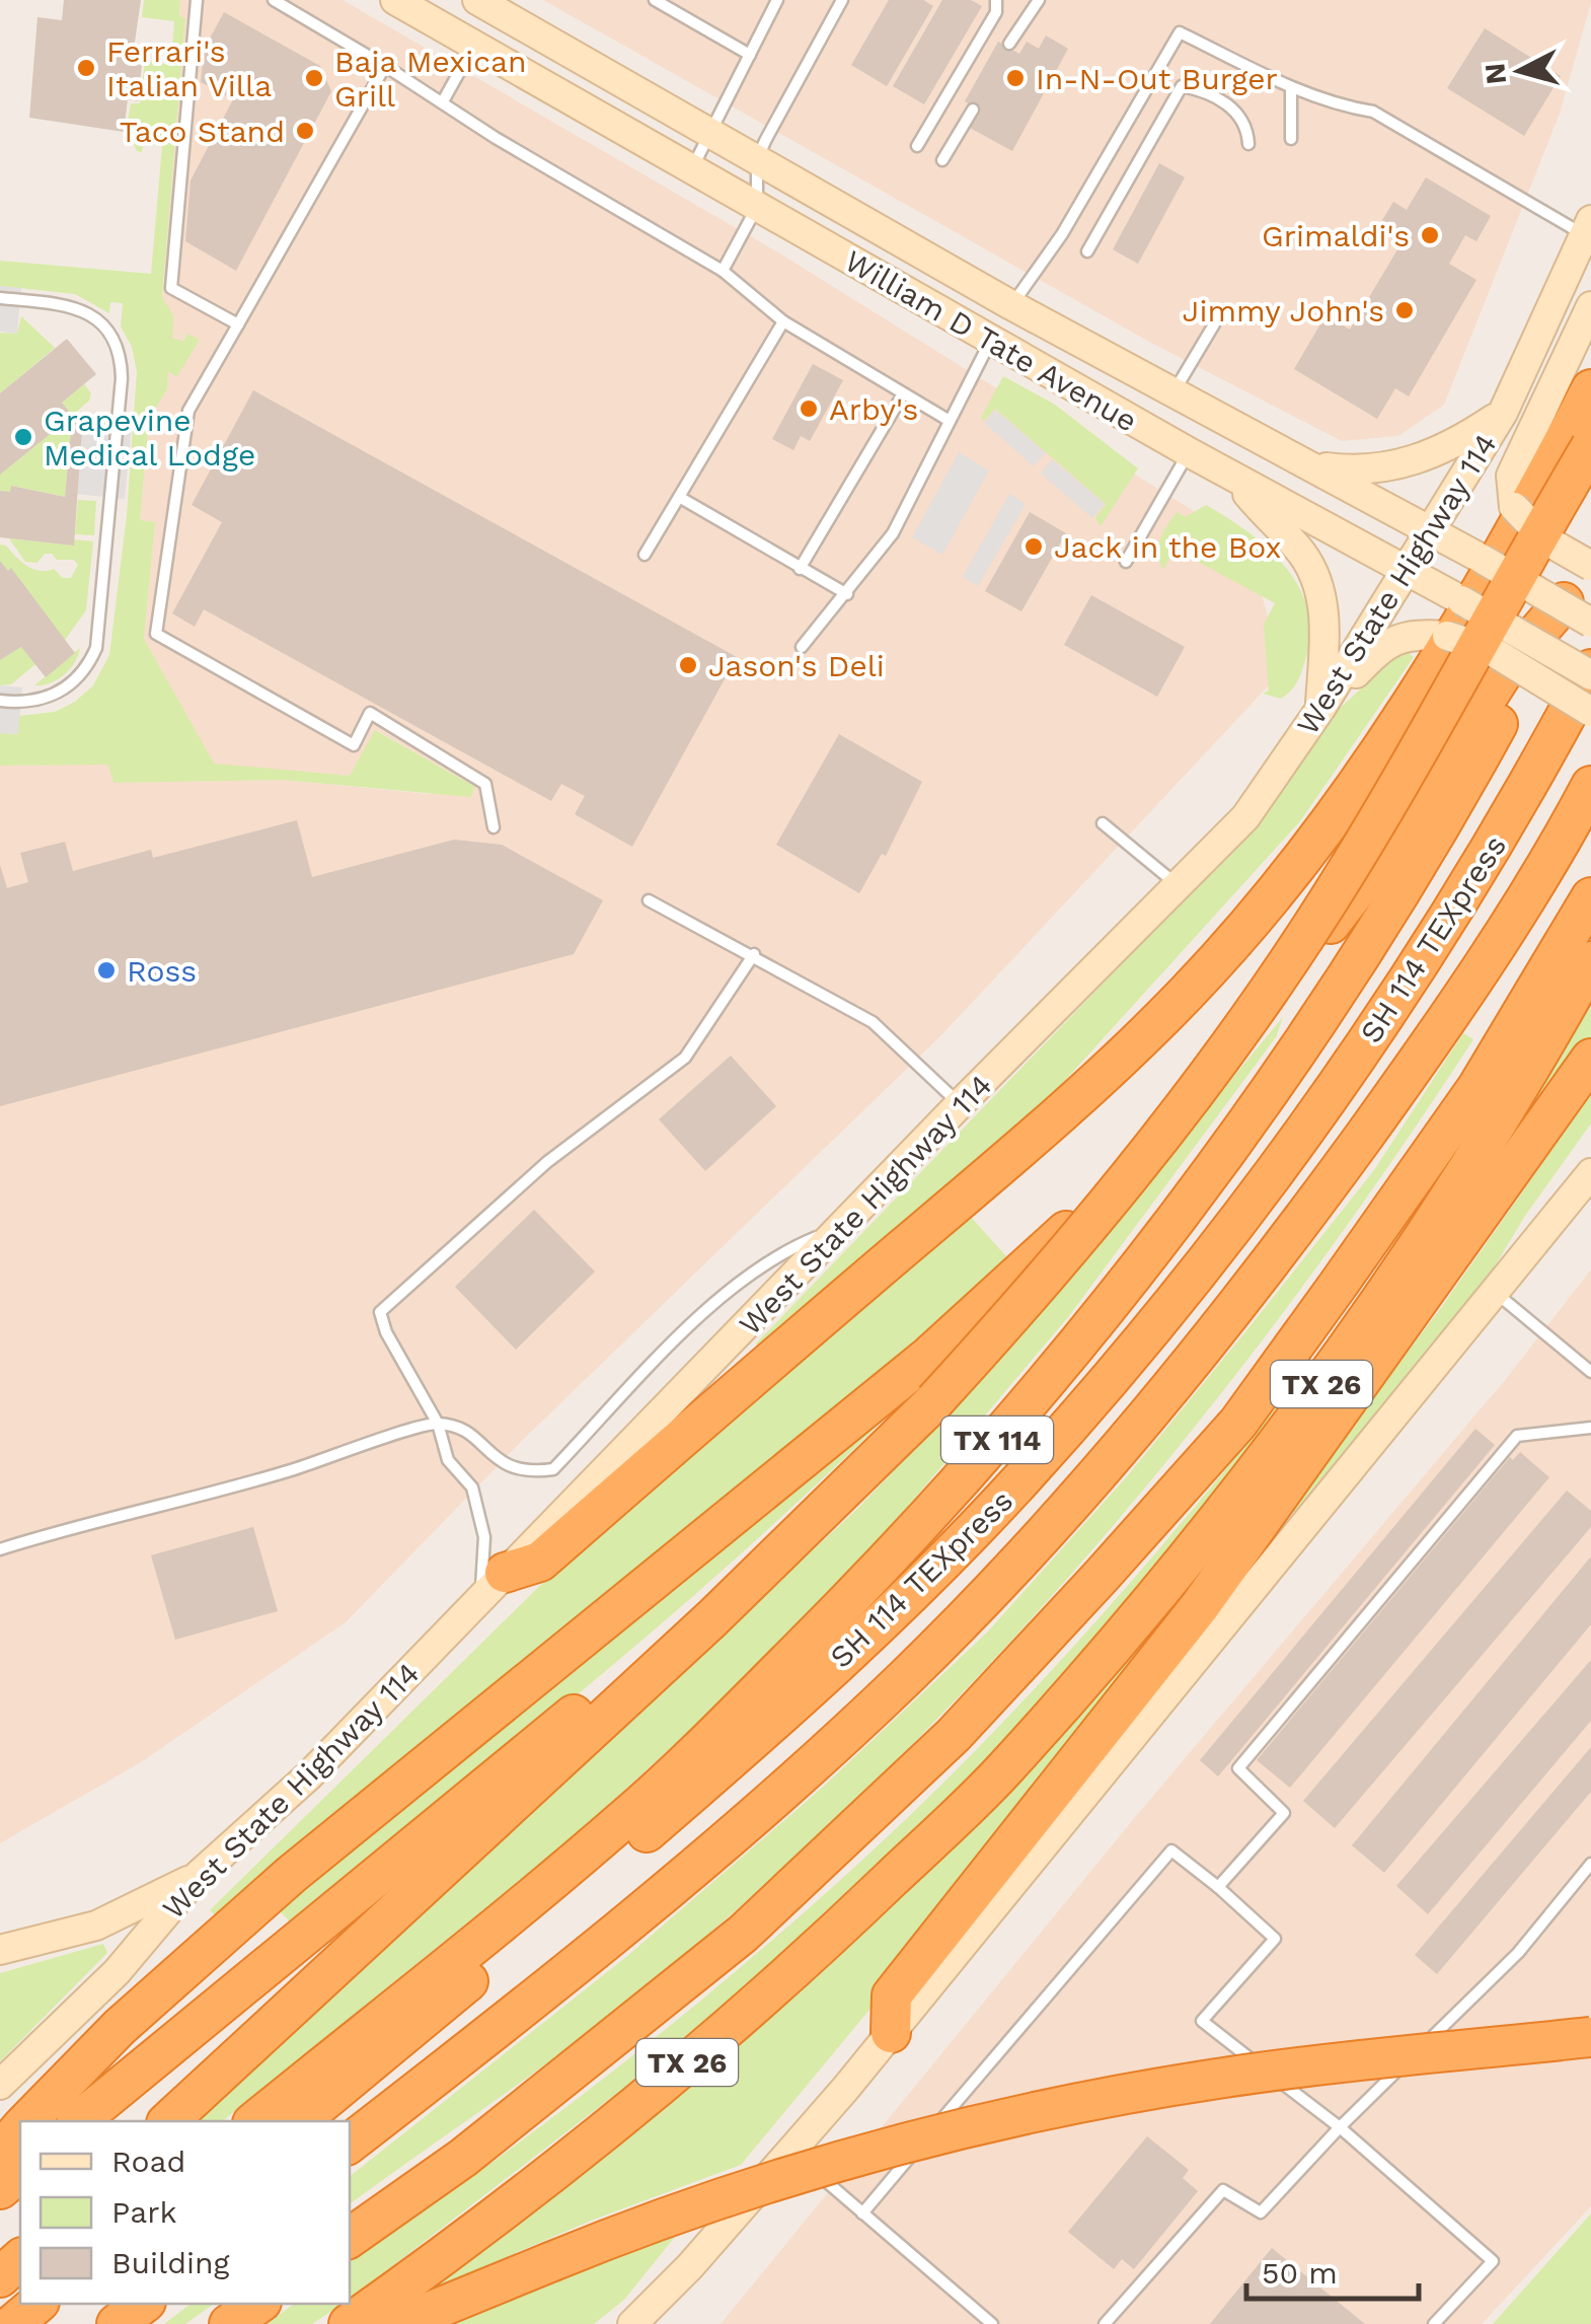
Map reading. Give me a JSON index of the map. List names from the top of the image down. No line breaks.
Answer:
{"streets":{"highway":["SH 114 TEXpress","TX 26","TX 114"],"main road":["William D Tate Avenue","West State Highway 114"]},"crossings":[["William D Tate Avenue","West State Highway 114"],["William D Tate Avenue","SH 114 TEXpress"],["William D Tate Avenue","TX 114"]],"places":["Ferrari's Italian Villa","Baja Mexican Grill","In-N-Out Burger","Taco Stand","Grimaldi's","Jimmy John's","Arby's","Grapevine Medical Lodge","Jack in the Box","Jason's Deli","Ross"],"legend":["Road","Park","Building"],"scale_bar":"50 m","north":"left"}
